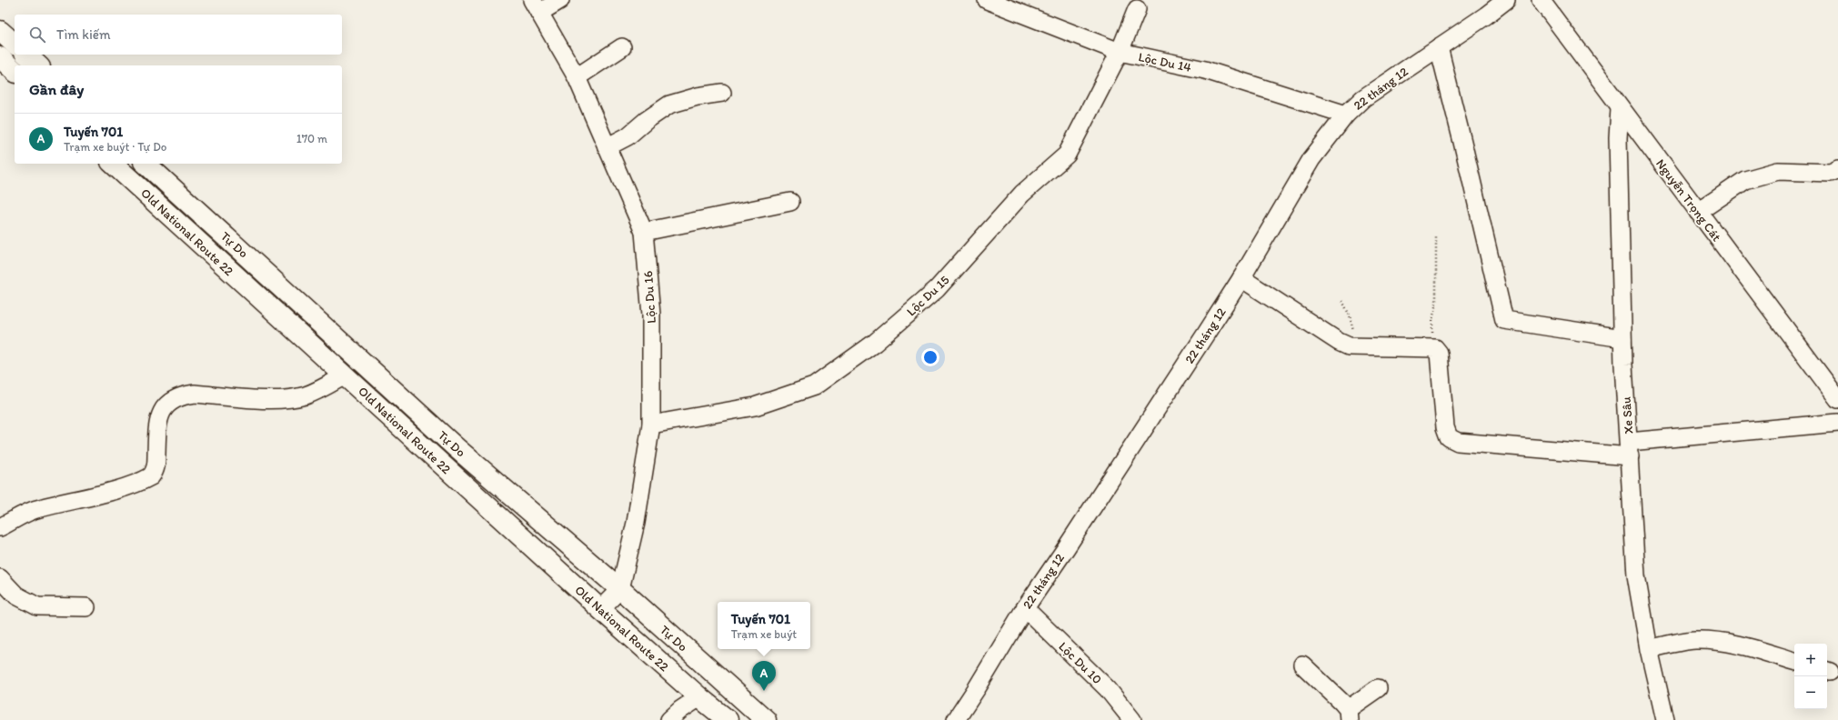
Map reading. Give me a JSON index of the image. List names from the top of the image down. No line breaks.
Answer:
{"streets":{"main road":["Old National Route 22","Tự Do"],"street":["Lộc Du 14","22 tháng 12","Nguyễn Trọng Cát","Lộc Du 15","Lộc Du 16","Xe Sâu","Lộc Du 10"]},"crossings":[["Lộc Du 14","22 tháng 12"],["Lộc Du 14","Lộc Du 15"],["22 tháng 12","Lộc Du 10"],["Nguyễn Trọng Cát","Xe Sâu"],["Tự Do","Lộc Du 16"],["Lộc Du 15","Lộc Du 16"]],"page":{"search":"Tìm kiếm","heading":"Gần đây","list":[{"mark":"A","name":"Tuyến 701","note":"Trạm xe buýt · Tự Do","value":"170 m"}],"popup":["Tuyến 701","Trạm xe buýt"],"map_buttons":["+","−"],"pins":"A"}}
